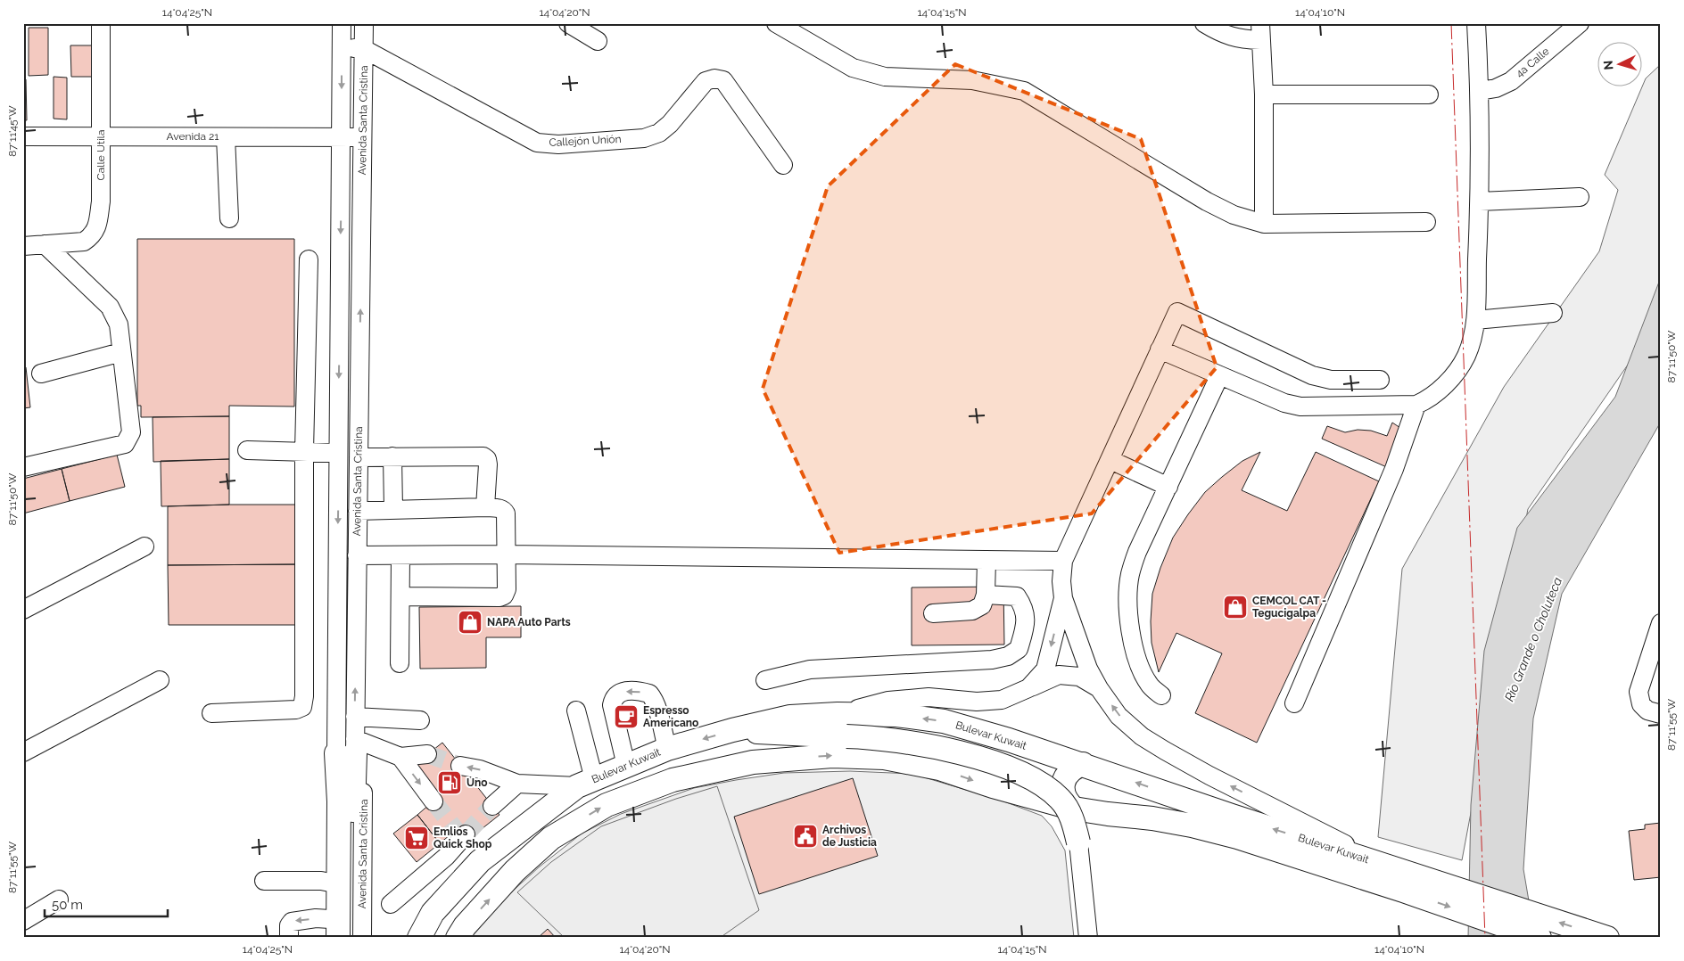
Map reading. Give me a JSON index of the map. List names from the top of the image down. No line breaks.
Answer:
{"streets":{"main road":["Bulevar Kuwait"],"street":["4a Calle","Avenida Santa Cristina","Avenida 21","Callejón Unión","Calle Utila"]},"crossings":[["Avenida Santa Cristina","Avenida 21"],["Avenida Santa Cristina","Callejón Unión"],["Avenida 21","Calle Utila"]],"water":["Río Grande o Choluteca"],"places":{"shop":["CEMCOL CAT - Tegucigalpa","NAPA Auto Parts"],"cafe":["Espresso Americano"],"fuel station":["Uno"],"public building":["Archivos de Justicia"],"supermarket":["Emlios Quick Shop"]},"scale_bar":"50 m","north":"left","coordinates":["14°04'25\"N","14°04'20\"N","14°04'15\"N","14°04'10\"N","87°11'45\"W","87°11'50\"W","87°11'55\"W"]}
